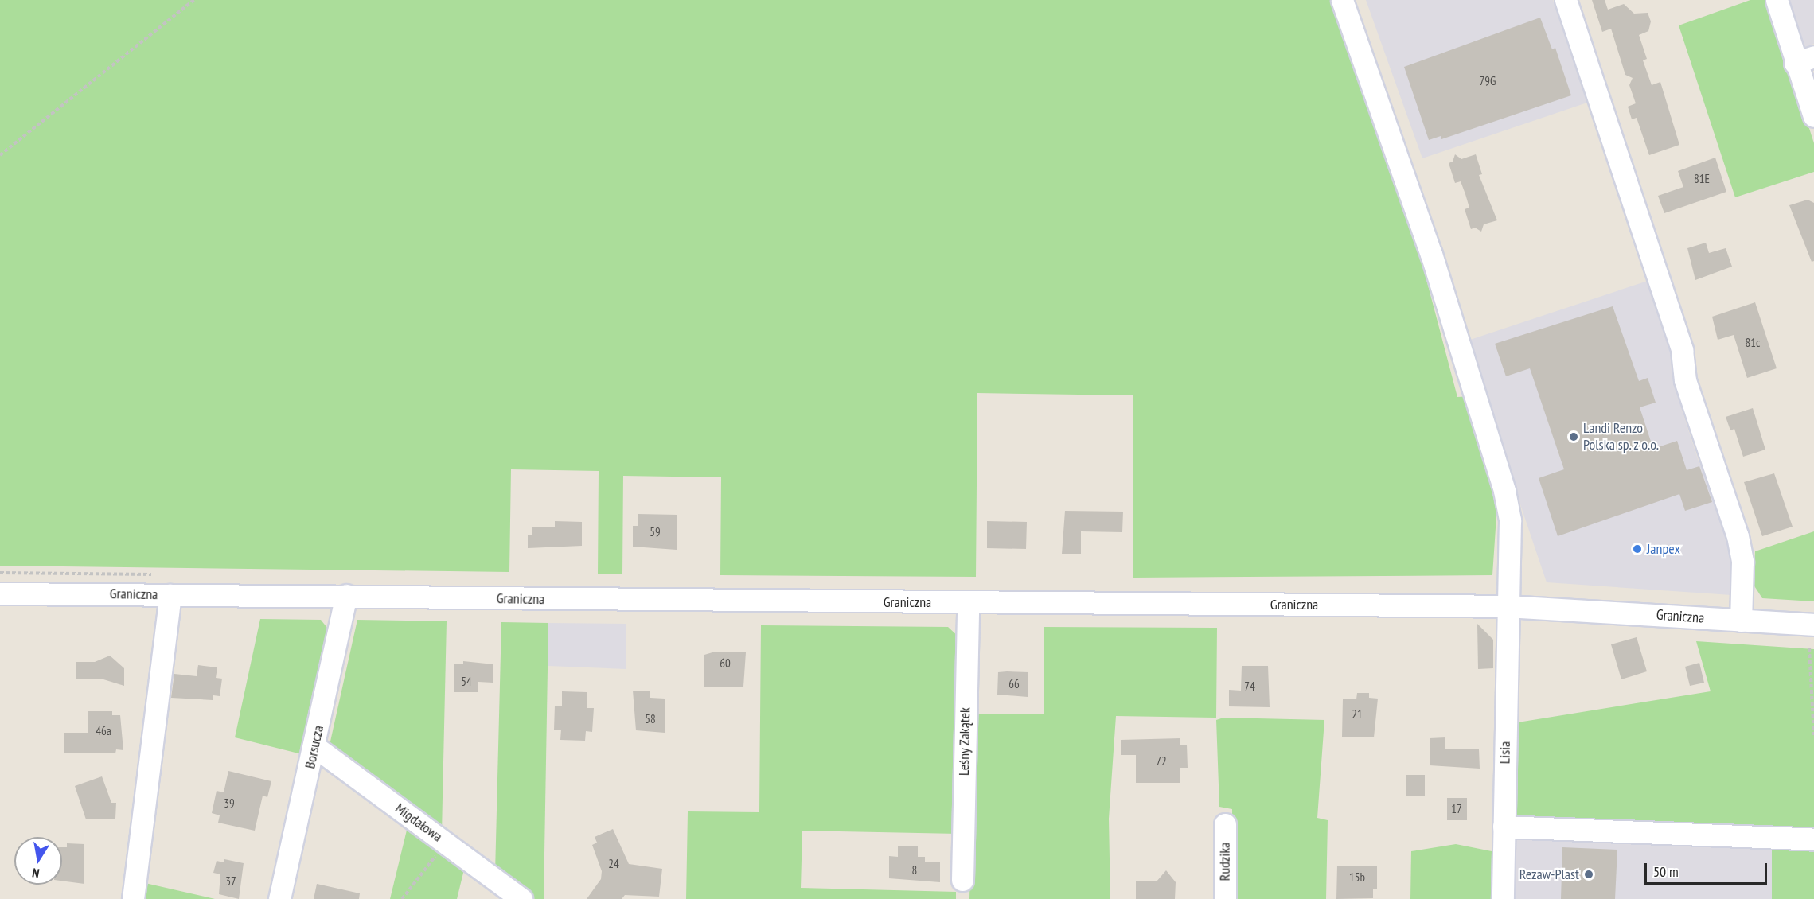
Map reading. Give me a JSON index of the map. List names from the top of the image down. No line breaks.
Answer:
{"streets":{"street":["Graniczna","Leśny Zakątek","Borsucza","Lisia","Migdałowa","Rudzika"]},"crossings":[["Graniczna","Leśny Zakątek"],["Graniczna","Borsucza"],["Graniczna","Lisia"],["Borsucza","Migdałowa"]],"places":["Landi Renzo Polska sp. z o.o.","Janpex","Rezaw-Plast"],"house_numbers":["79G","81E","81c","59","60","54","66","74","21","58","46a","72","39","17","24","8","15b","37"],"scale_bar":"50 m","north":"bottom"}
